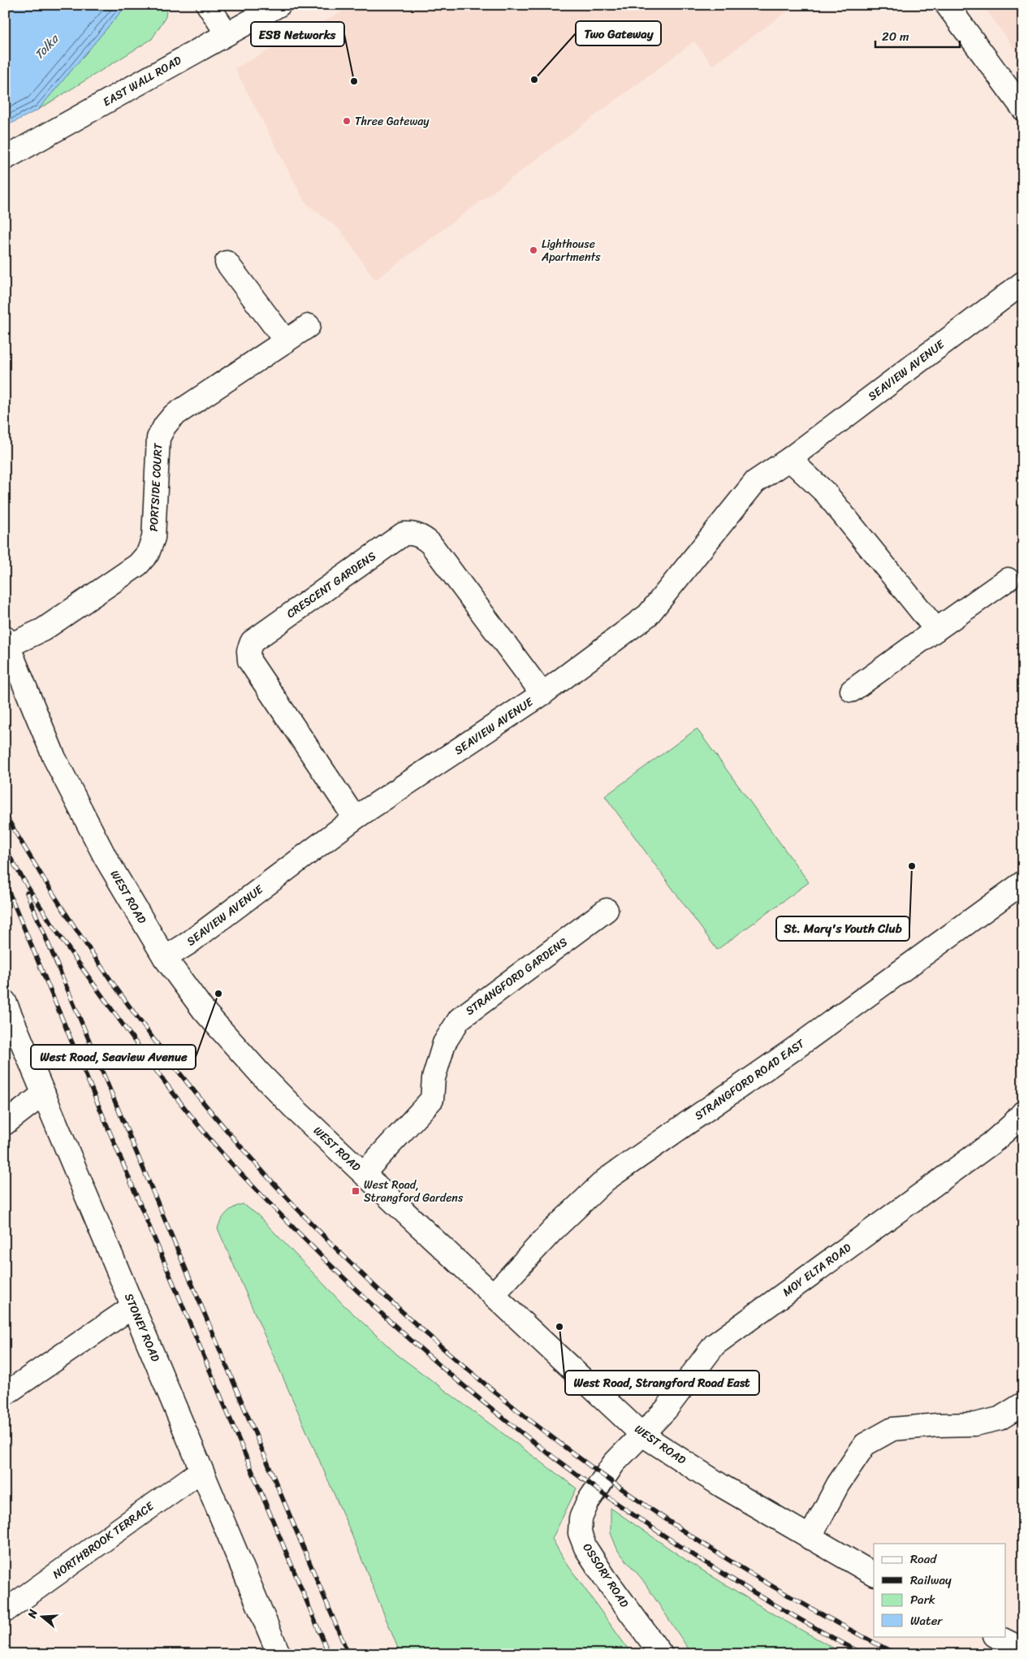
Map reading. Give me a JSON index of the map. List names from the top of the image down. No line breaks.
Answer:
{"streets":{"street":["EAST WALL ROAD","SEAVIEW AVENUE","PORTSIDE COURT","CRESCENT GARDENS","WEST ROAD","STRANGFORD GARDENS","STRANGFORD ROAD EAST","MOY ELTA ROAD","STONEY ROAD","NORTHBROOK TERRACE","OSSORY ROAD"]},"crossings":[["SEAVIEW AVENUE","CRESCENT GARDENS"],["SEAVIEW AVENUE","WEST ROAD"],["PORTSIDE COURT","WEST ROAD"],["WEST ROAD","STRANGFORD GARDENS"],["WEST ROAD","STRANGFORD ROAD EAST"],["WEST ROAD","MOY ELTA ROAD"],["WEST ROAD","OSSORY ROAD"],["MOY ELTA ROAD","OSSORY ROAD"],["STONEY ROAD","NORTHBROOK TERRACE"]],"water":["Tolka"],"places":{"other":["Two Gateway","ESB Networks","Three Gateway","Lighthouse Apartments","St. Mary's Youth Club","West Road, Seaview Avenue","West Road, Strangford Road East"],"transit":["West Road, Strangford Gardens"]},"legend":["Road","Railway","Park","Water"],"scale_bar":"20 m","north":"left"}
